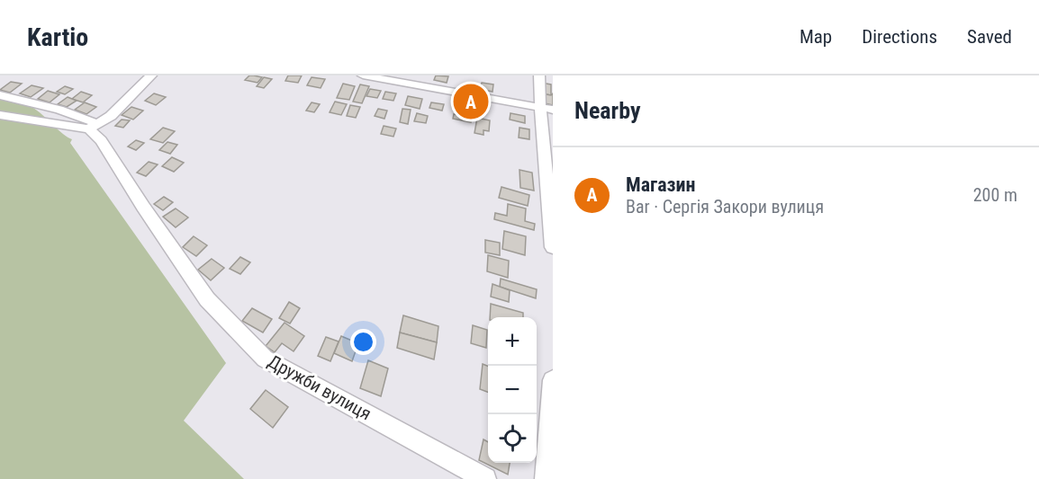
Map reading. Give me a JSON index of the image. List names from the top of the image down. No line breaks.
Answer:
{"streets":{"street":["Дружби вулиця"]},"page":{"header":"Kartio","nav":["Map","Directions","Saved"],"heading":"Nearby","pins":"A","list":[{"mark":"A","name":"Магазин","note":"Bar · Сергія Закори вулиця","value":"200 m"}],"map_buttons":["+","−"]}}
